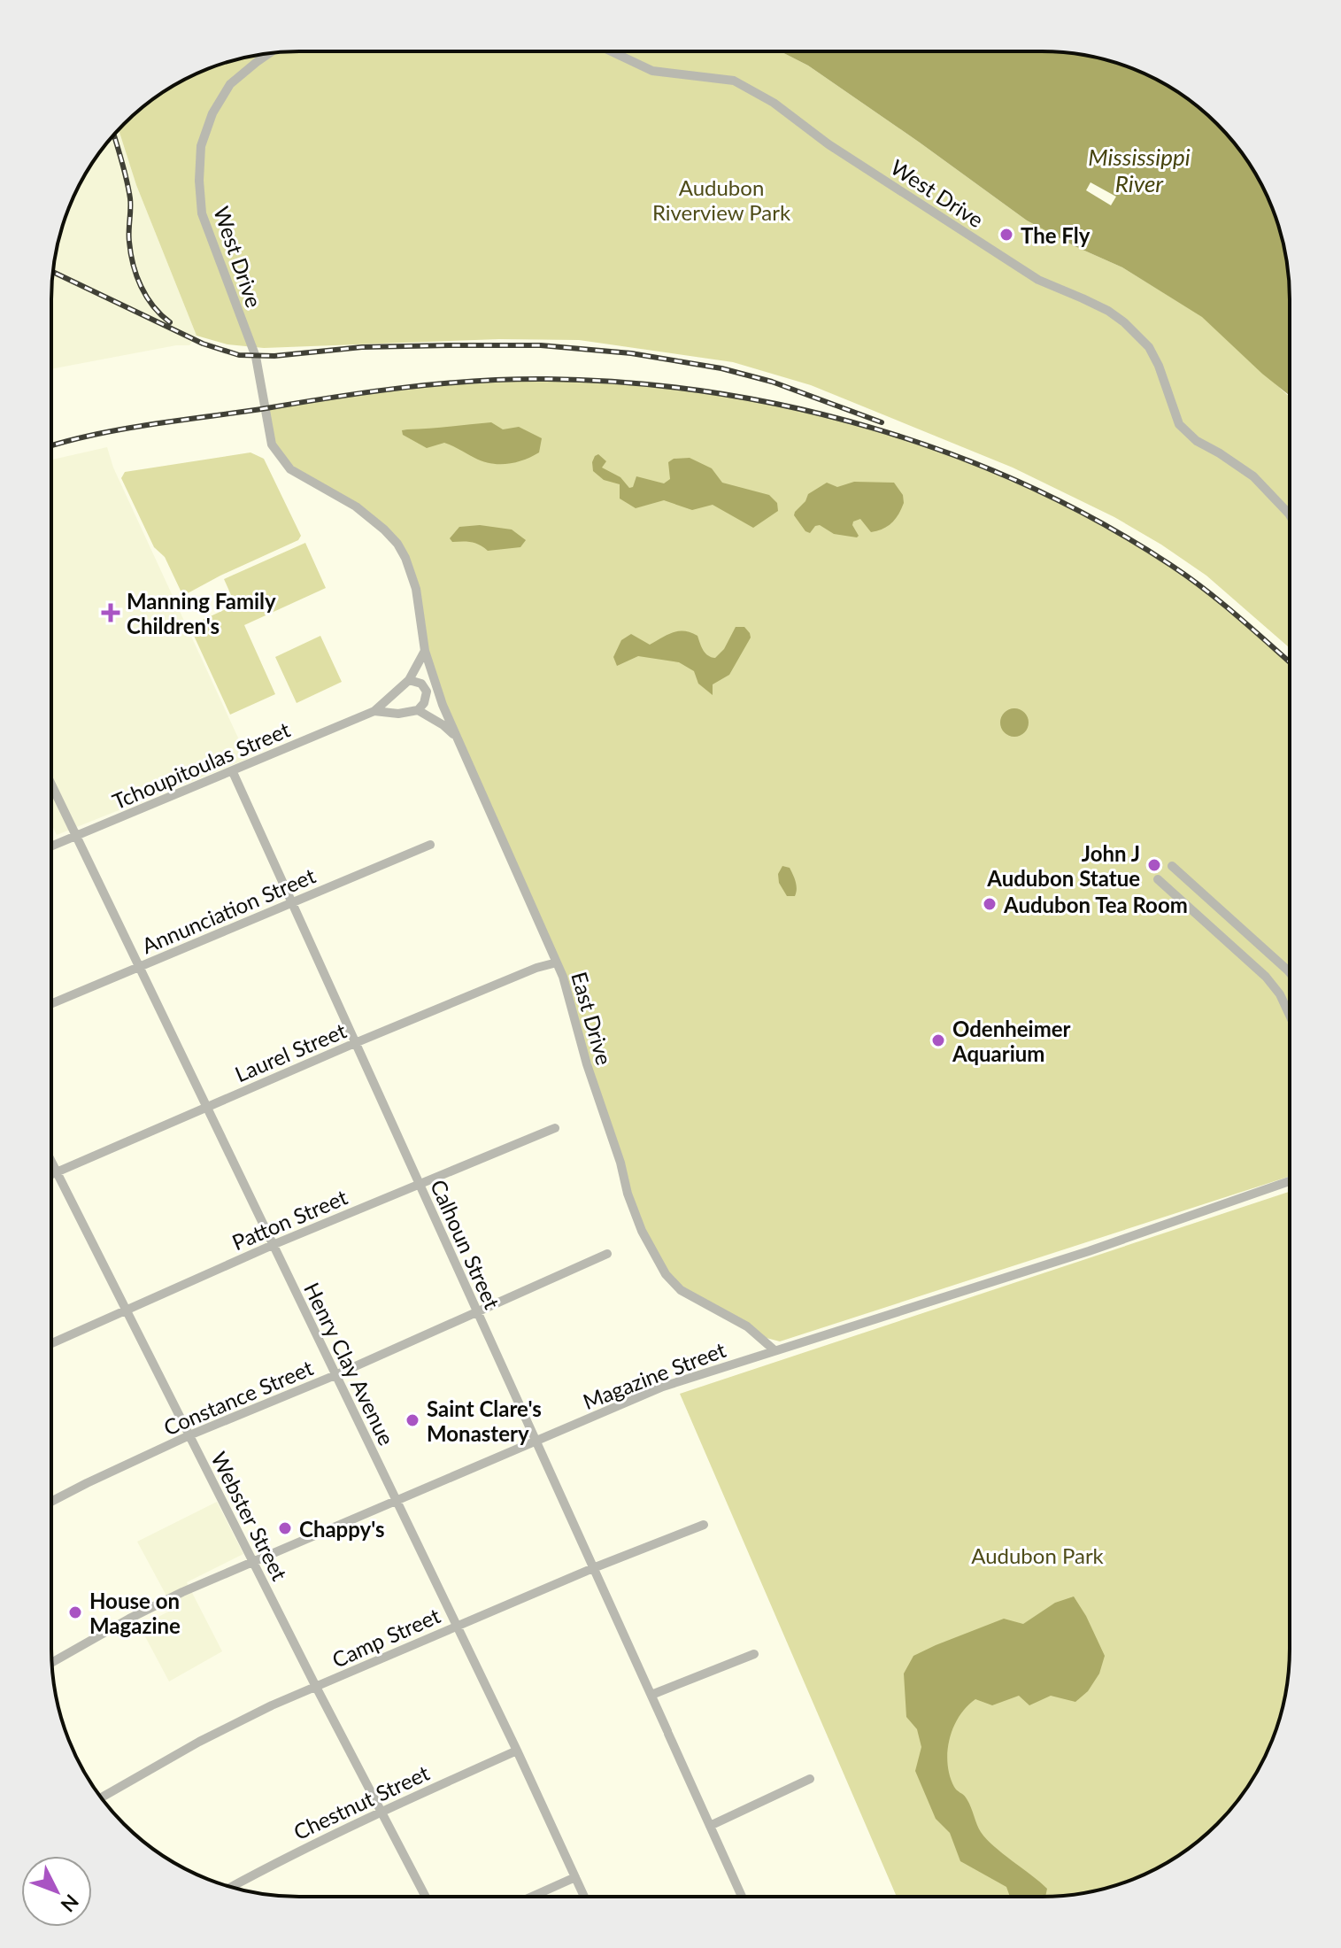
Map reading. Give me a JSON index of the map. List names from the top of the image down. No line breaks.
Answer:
{"streets":{"street":["West Drive","Tchoupitoulas Street","Annunciation Street","East Drive","Laurel Street","Patton Street","Calhoun Street","Henry Clay Avenue","Magazine Street","Constance Street","Webster Street","Camp Street","Chestnut Street"]},"crossings":[["West Drive","Tchoupitoulas Street"],["West Drive","East Drive"],["Tchoupitoulas Street","East Drive"],["Tchoupitoulas Street","Calhoun Street"],["Tchoupitoulas Street","Henry Clay Avenue"],["Annunciation Street","Calhoun Street"],["Annunciation Street","Henry Clay Avenue"],["East Drive","Laurel Street"],["East Drive","Magazine Street"],["Laurel Street","Calhoun Street"],["Laurel Street","Henry Clay Avenue"],["Laurel Street","Webster Street"],["Patton Street","Calhoun Street"],["Patton Street","Henry Clay Avenue"],["Patton Street","Webster Street"],["Calhoun Street","Magazine Street"],["Calhoun Street","Constance Street"],["Calhoun Street","Camp Street"],["Henry Clay Avenue","Magazine Street"],["Henry Clay Avenue","Constance Street"],["Henry Clay Avenue","Camp Street"],["Henry Clay Avenue","Chestnut Street"],["Magazine Street","Webster Street"],["Constance Street","Webster Street"],["Webster Street","Camp Street"],["Webster Street","Chestnut Street"]],"water":["Mississippi River"],"parks":["Audubon Riverview Park","Audubon Park"],"places":{"other":["The Fly","John J Audubon Statue","Audubon Tea Room","Odenheimer Aquarium","Saint Clare's Monastery","Chappy's","House on Magazine"],"health":["Manning Family Children's"]},"north":"bottom right"}
